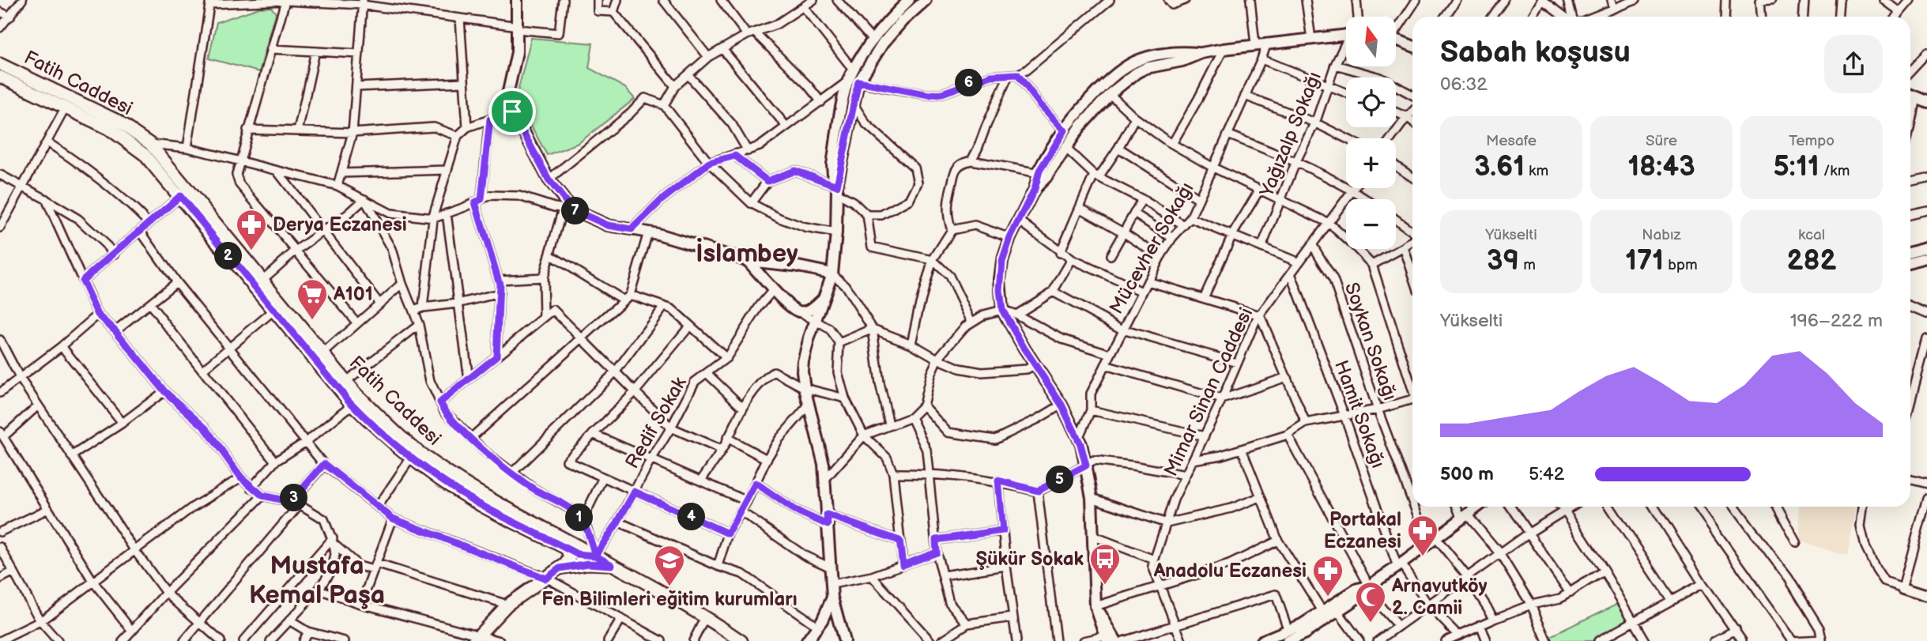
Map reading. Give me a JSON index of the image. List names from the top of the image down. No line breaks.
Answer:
{"streets":{"main road":["Fatih Caddesi"],"street":["Yağızalp Sokağı","Mücevher Sokağı","Soykan Sokağı","Mimar Sinan Caddesi","Hamit Sokağı","Redif Sokak"]},"crossings":[["Fatih Caddesi","Redif Sokak"],["Soykan Sokağı","Mimar Sinan Caddesi"],["Mimar Sinan Caddesi","Hamit Sokağı"]],"districts":["İslambey","Mustafa Kemal Paşa"],"places":{"pharmacy":["Derya Eczanesi","Portakal Eczanesi","Anadolu Eczanesi"],"supermarket":["A101"],"bus stop":["Şükür Sokak"],"school or university":["Fen Bilimleri eğitim kurumları"],"mosque":["Arnavutköy 2. Camii"]},"north":"top","page":{"map_buttons":["+","−"],"heading":["Sabah koşusu","06:32"],"pins":["6","7","2","5","3","4","1"],"stats":[["Mesafe","3.61 km"],["Süre","18:43"],["Tempo","5:11 /km"],["Yükselti","39 m"],["Nabız","171 bpm"],["kcal","282"]],"chart":["Yükselti","196–222 m"],"list":[{"name":"500 m","note":"5:42"}]}}
